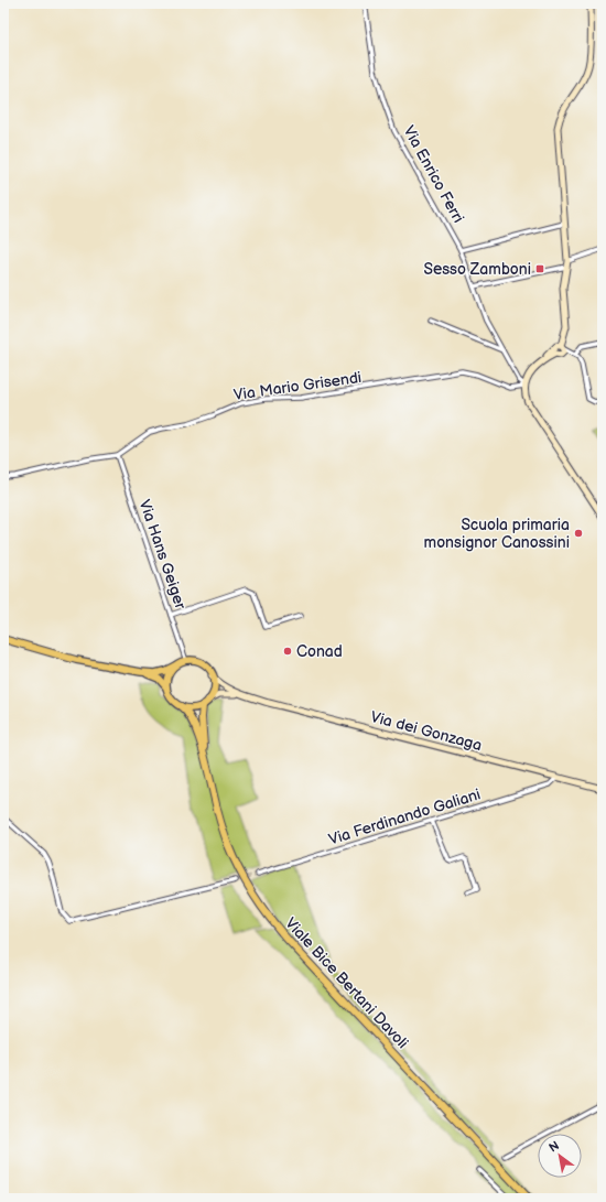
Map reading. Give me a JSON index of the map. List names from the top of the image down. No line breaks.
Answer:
{"streets":{"highway":["Viale Bice Bertani Davoli"],"street":["Via Enrico Ferri","Via Mario Grisendi","Via Hans Geiger","Via dei Gonzaga","Via Ferdinando Galiani"]},"crossings":[["Via Enrico Ferri","Via Mario Grisendi"],["Via Mario Grisendi","Via Hans Geiger"],["Via Hans Geiger","Via dei Gonzaga"],["Via dei Gonzaga","Via Ferdinando Galiani"]],"places":{"transit":["Sesso Zamboni"],"other":["Scuola primaria monsignor Canossini","Conad"]},"north":"top left"}
